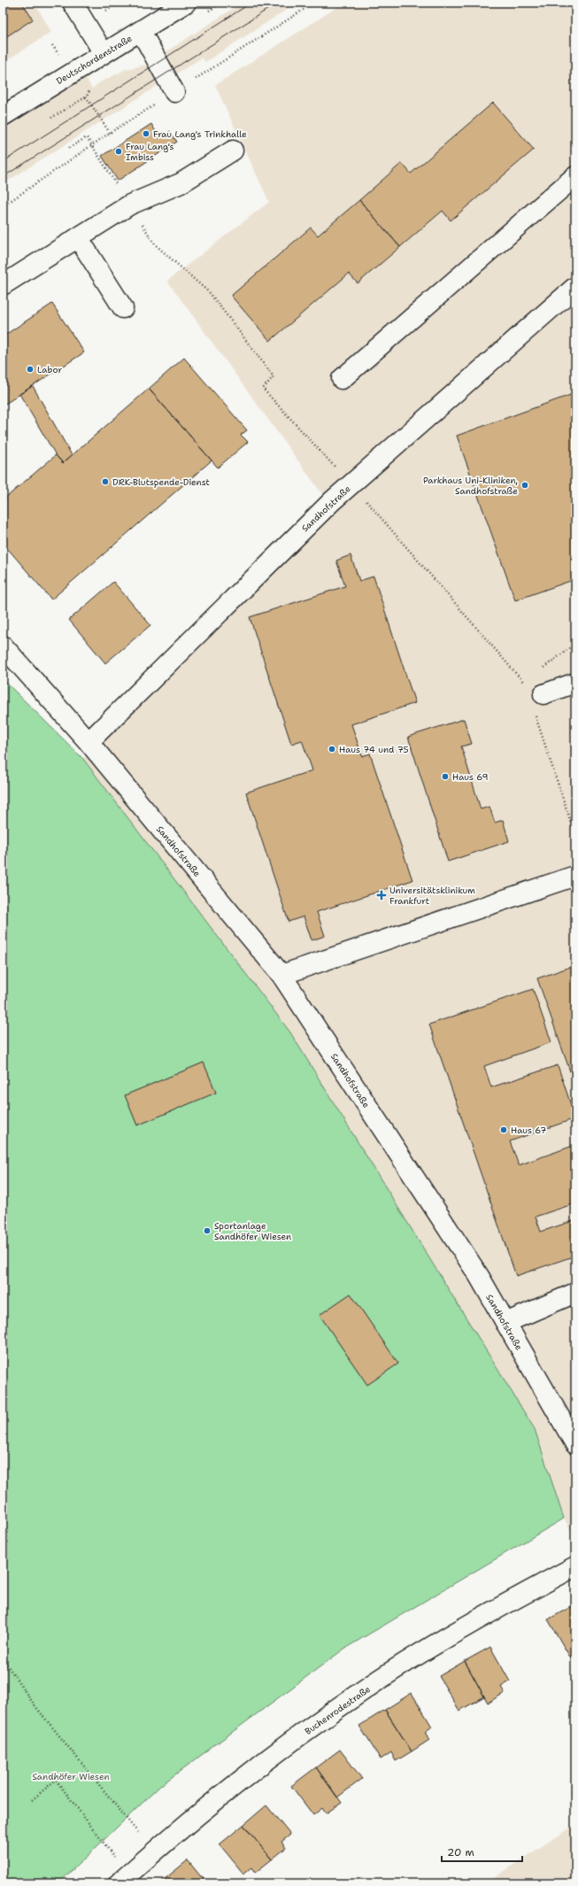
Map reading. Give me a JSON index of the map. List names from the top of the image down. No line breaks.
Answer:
{"streets":{"street":["Deutschordenstraße","Sandhofstraße","Buchenrodestraße"]},"parks":["Sandhöfer Wiesen"],"places":{"other":["Frau Lang's Trinkhalle","Frau Lang's Imbiss","Labor","DRK-Blutspende-Dienst","Parkhaus Uni-Kliniken, Sandhofstraße","Haus 74 und 75","Haus 69","Haus 67","Sportanlage Sandhöfer Wiesen"],"health":["Universitätsklinikum Frankfurt"]},"scale_bar":"20 m"}
